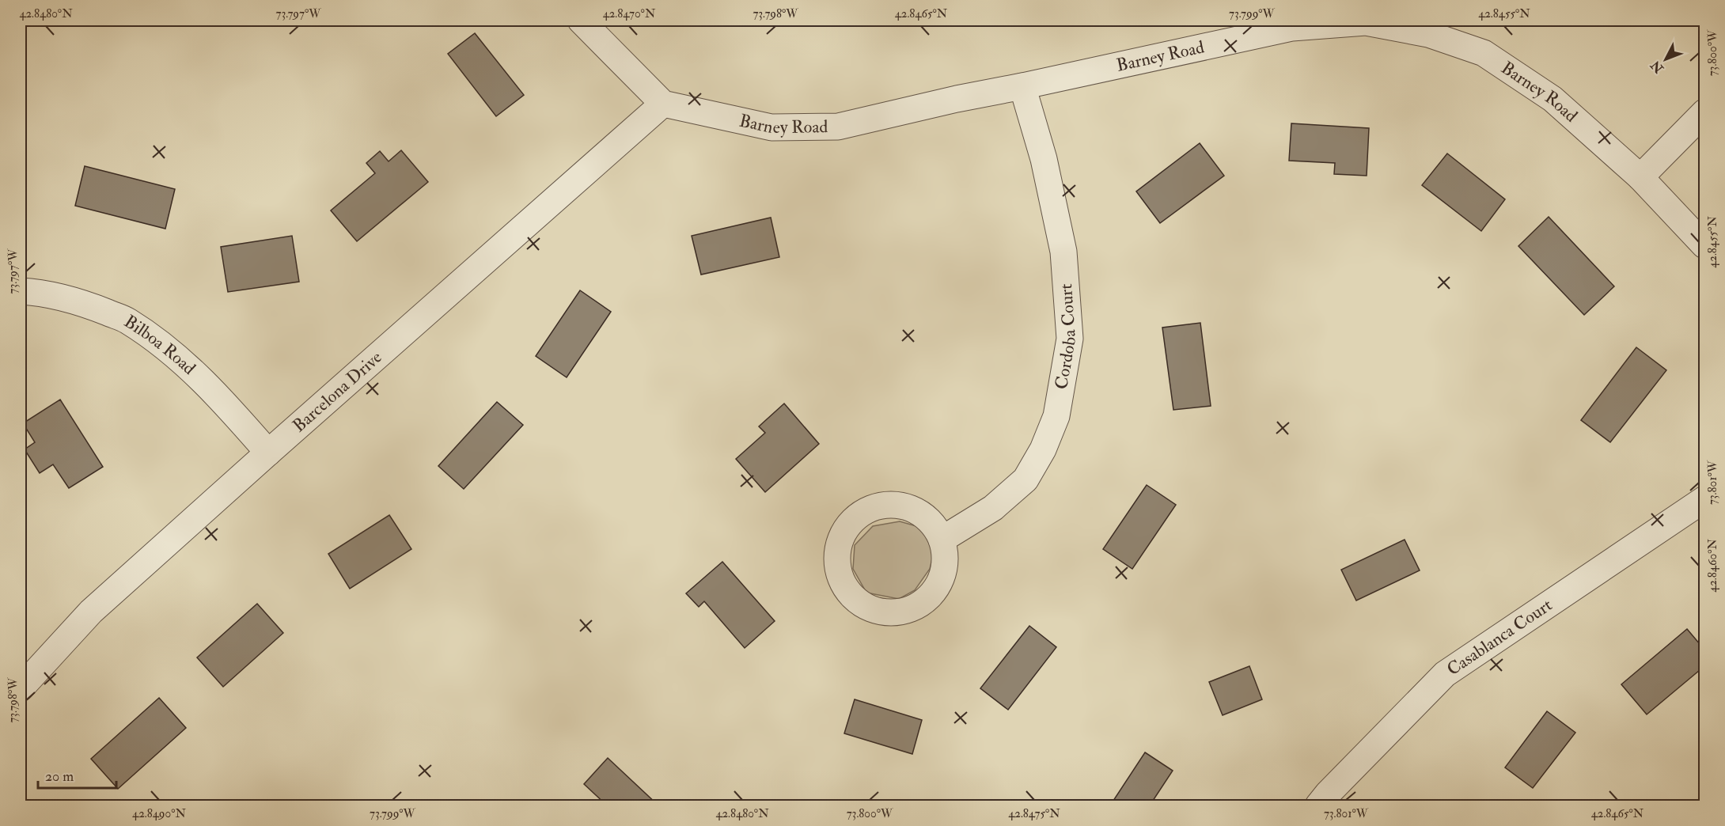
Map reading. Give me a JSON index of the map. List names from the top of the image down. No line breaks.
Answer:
{"streets":{"street":["Barney Road","Cordoba Court","Bilboa Road","Barcelona Drive","Casablanca Court"]},"crossings":[["Barney Road","Cordoba Court"],["Barney Road","Barcelona Drive"],["Bilboa Road","Barcelona Drive"]],"scale_bar":"20 m","north":"bottom left","coordinates":["42.8480°N","73.797°W","42.8470°N","73.798°W","42.8465°N","73.799°W","42.8455°N","73.800°W","73.801°W","42.8460°N","42.8490°N","42.8475°N"]}
